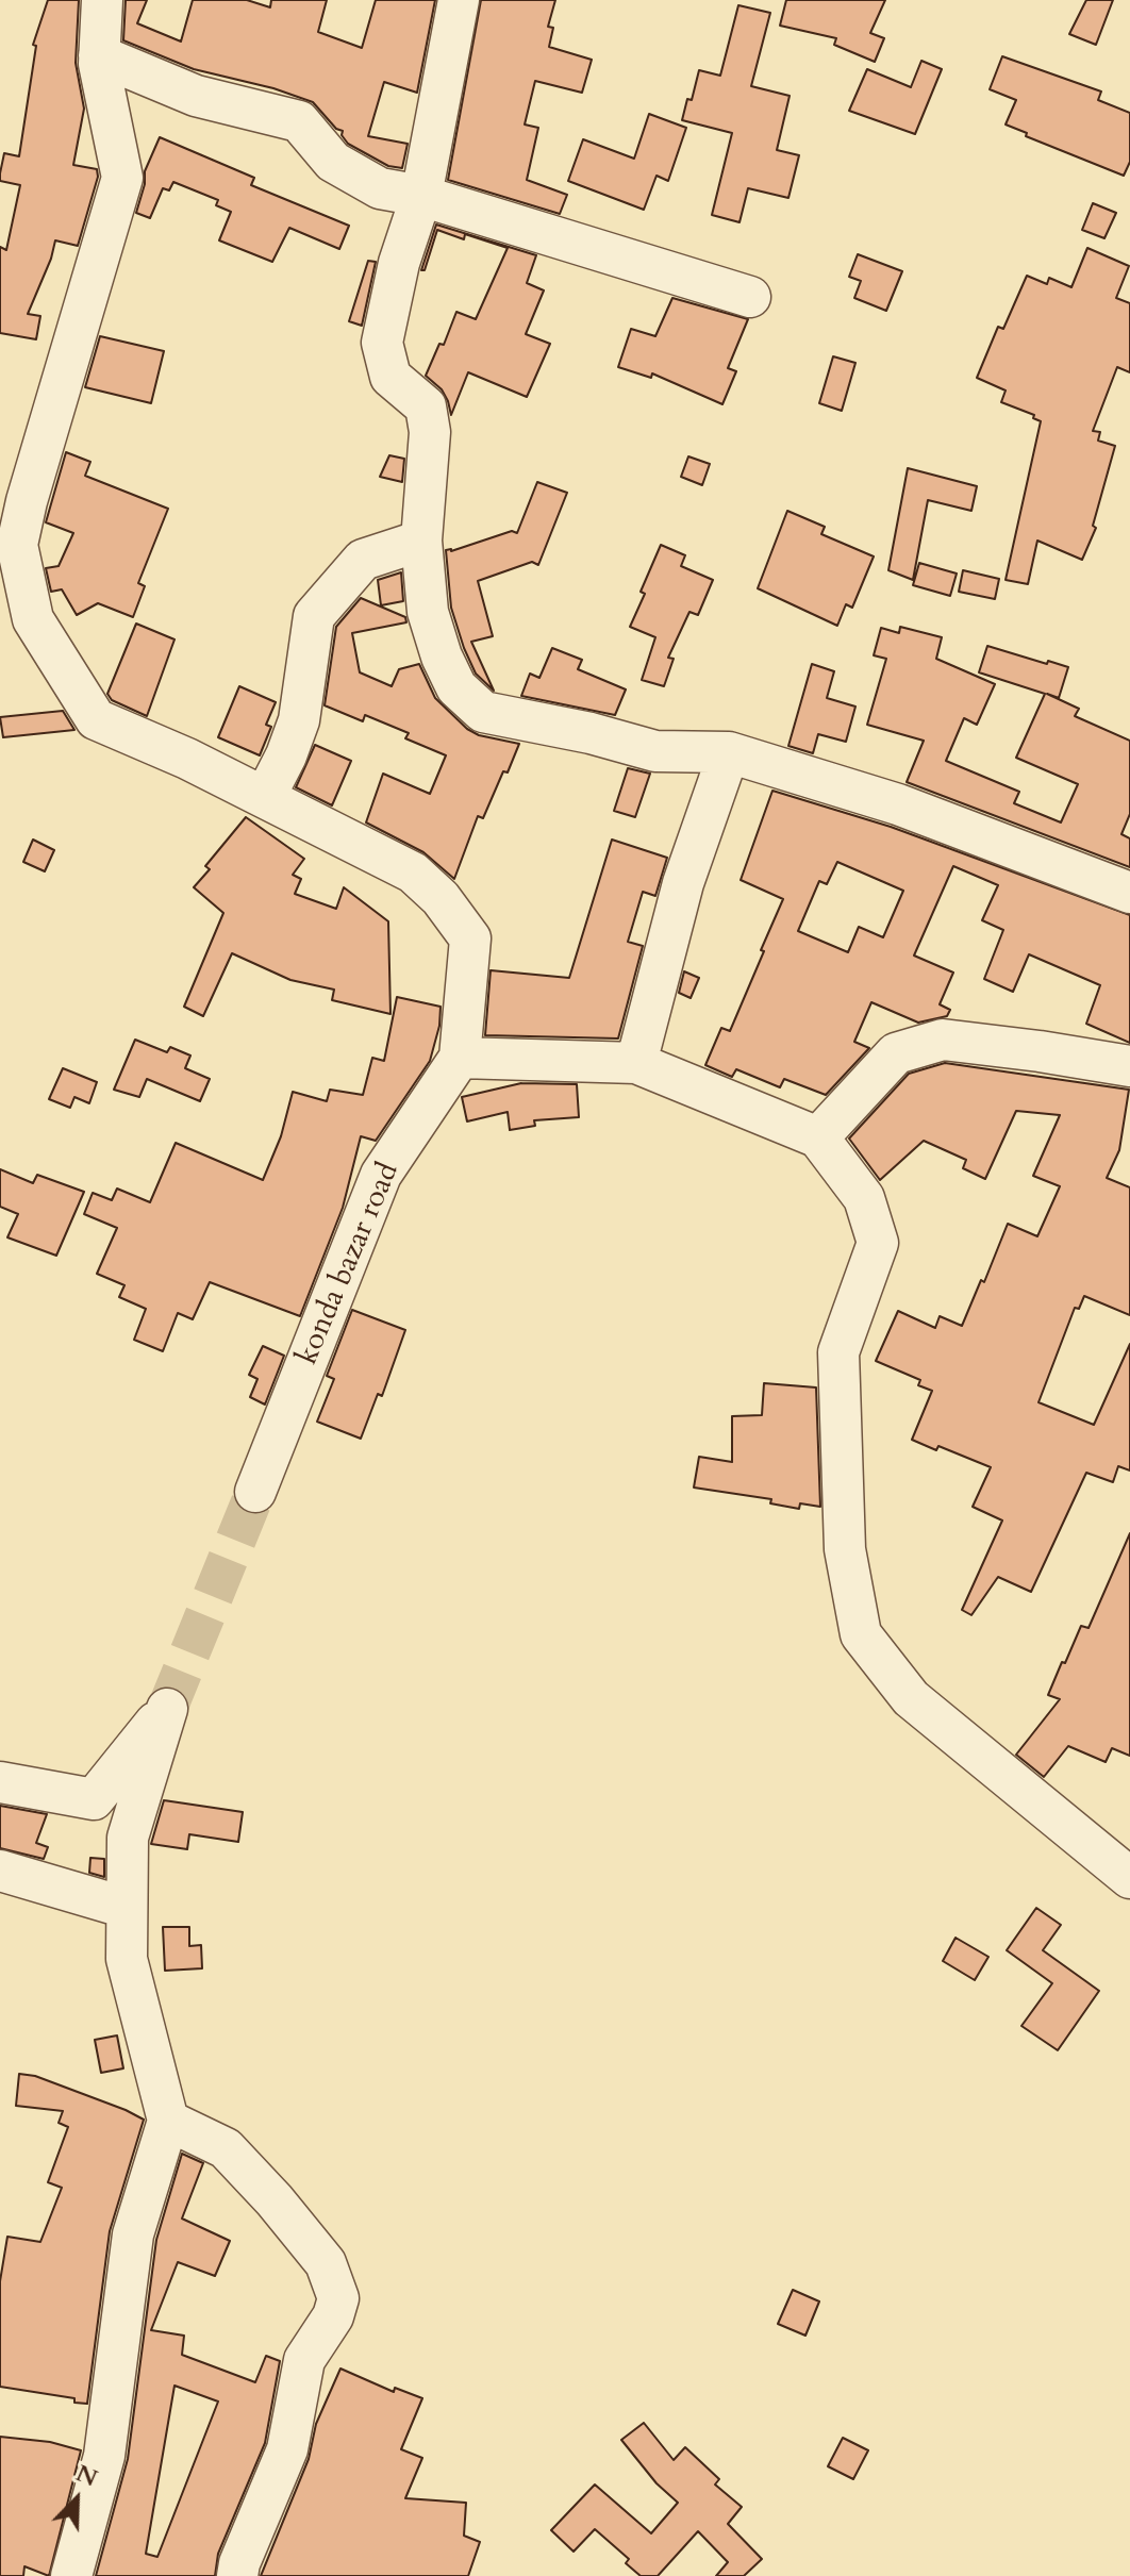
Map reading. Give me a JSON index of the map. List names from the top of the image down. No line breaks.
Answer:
{"streets":{"street":["konda bazar road"]},"north":"top right"}
